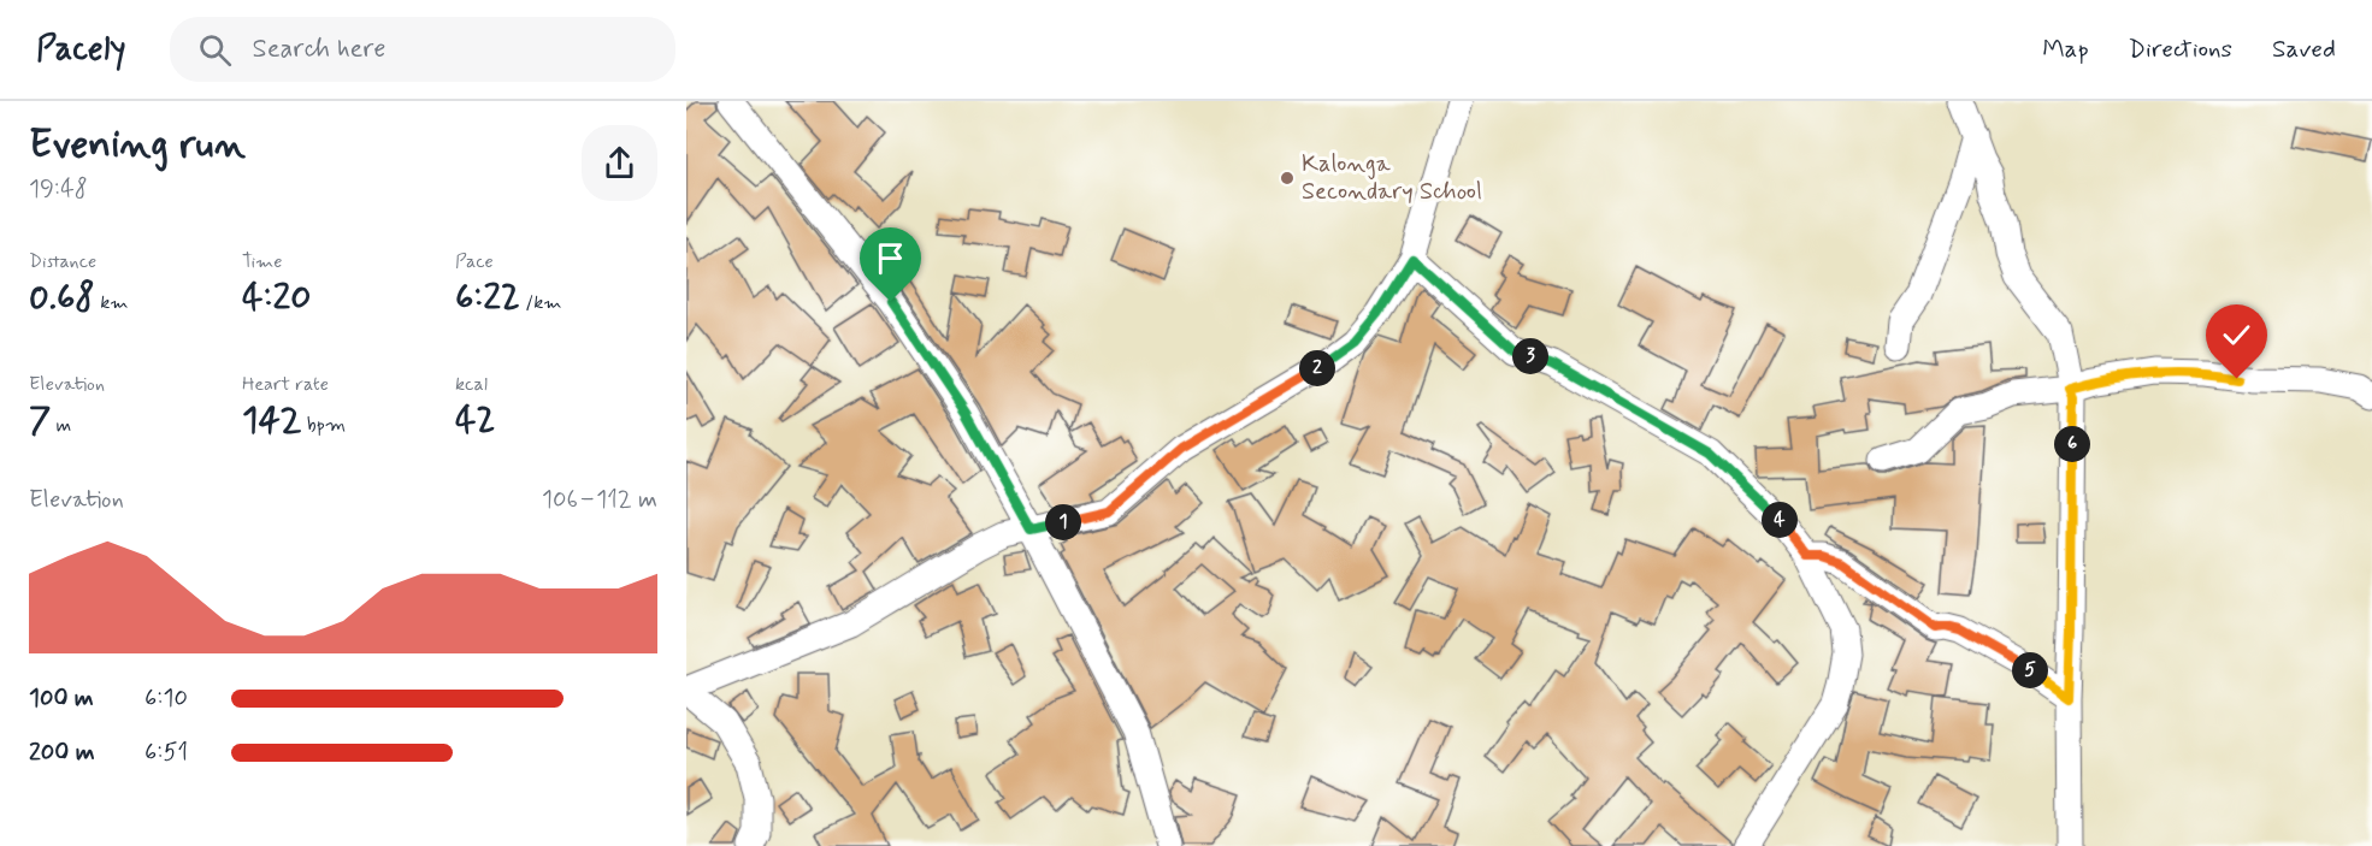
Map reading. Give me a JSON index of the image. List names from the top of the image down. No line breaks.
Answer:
{"places":["Kalonga Secondary School"],"page":{"header":"Pacely","search":"Search here","nav":["Map","Directions","Saved"],"heading":["Evening run","19:48"],"stats":[["Distance","0.68 km"],["Time","4:20"],["Pace","6:22 /km"],["Elevation","7 m"],["Heart rate","142 bpm"],["kcal","42"]],"pins":["3","2","6","4","1","5"],"chart":["Elevation","106–112 m"],"list":[{"name":"100 m","note":"6:10"},{"name":"200 m","note":"6:51"}]}}
